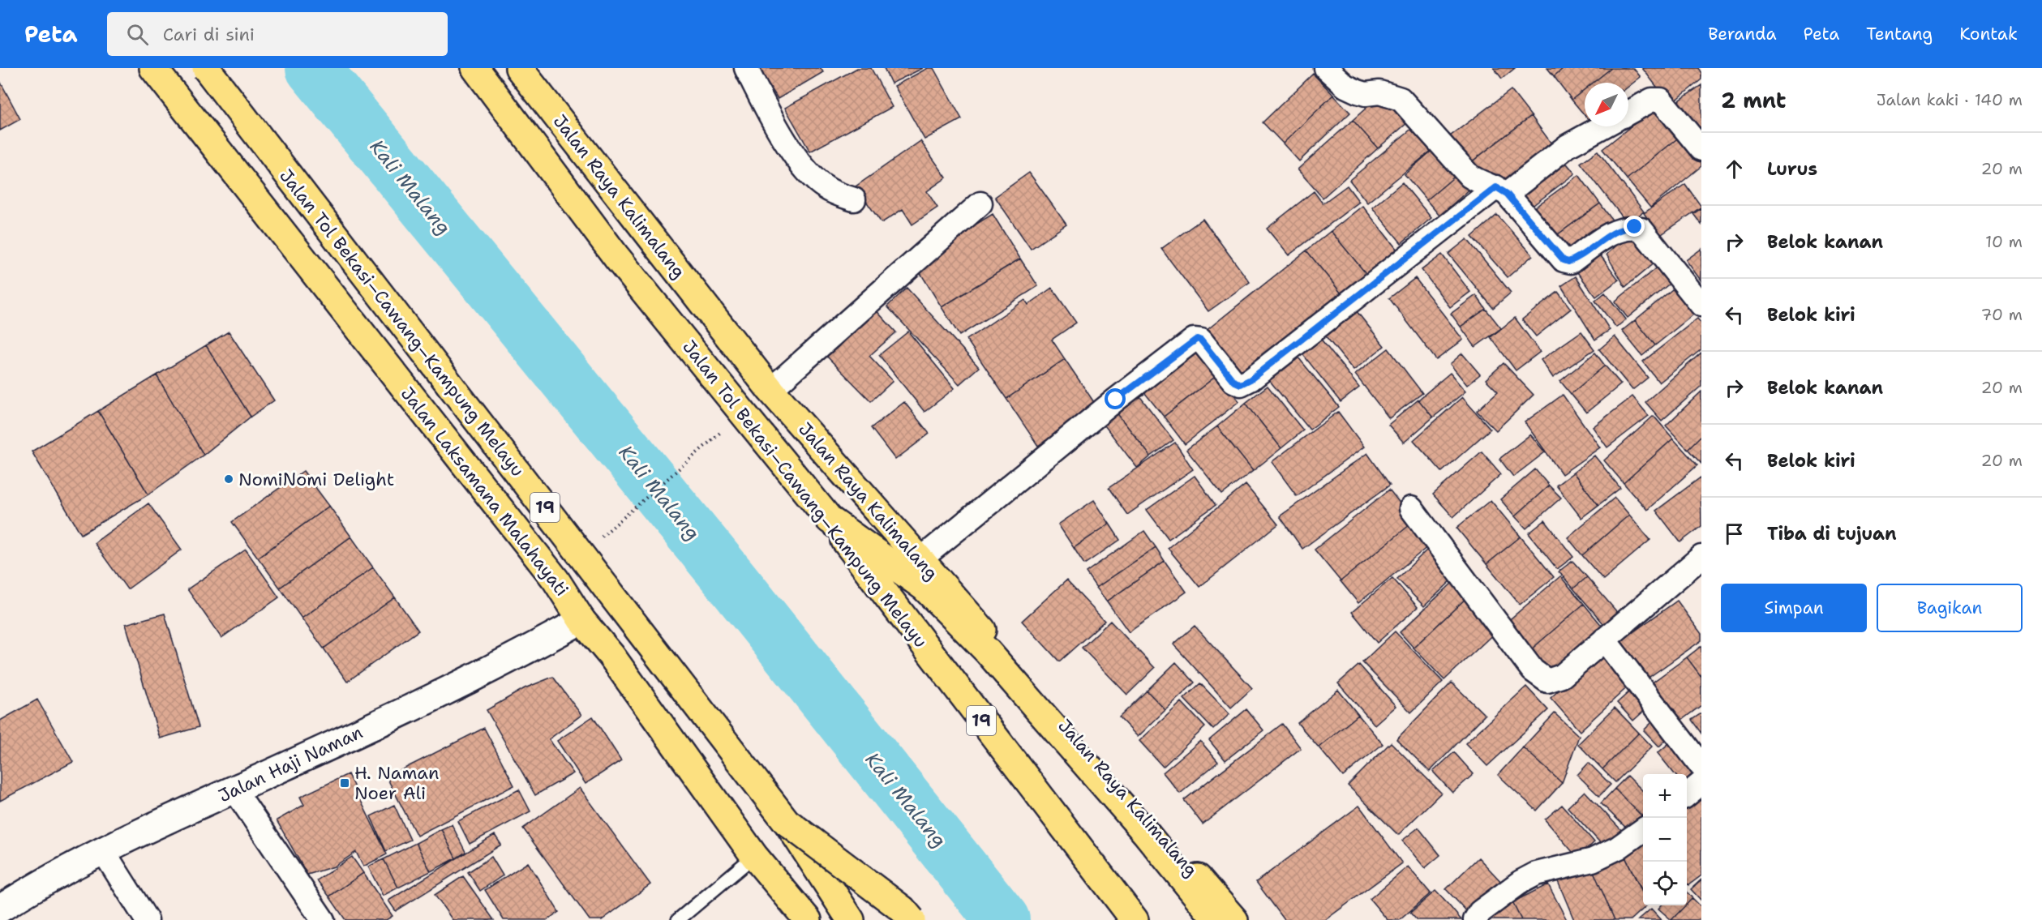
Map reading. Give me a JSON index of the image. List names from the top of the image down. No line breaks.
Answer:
{"streets":{"main road":["Jalan Raya Kalimalang","Jalan Tol Bekasi–Cawang–Kampung Melayu","Jalan Laksamana Malahayati","19"],"street":["Jalan Haji Naman"]},"crossings":[["Jalan Laksamana Malahayati","Jalan Haji Naman"]],"water":["Kali Malang"],"places":{"other":["NomiNomi Delight"],"transit":["H. Naman Noer Ali"]},"north":"bottom left","page":{"header":"Peta","search":"Cari di sini","nav":["Beranda","Peta","Tentang","Kontak"],"heading":["2 mnt","Jalan kaki · 140 m"],"list":[["Lurus","20 m"],["Belok kanan","10 m"],["Belok kiri","70 m"],["Belok kanan","20 m"],["Belok kiri","20 m"],"Tiba di tujuan"],"buttons":["Simpan","Bagikan"],"map_buttons":["+","−"]}}
